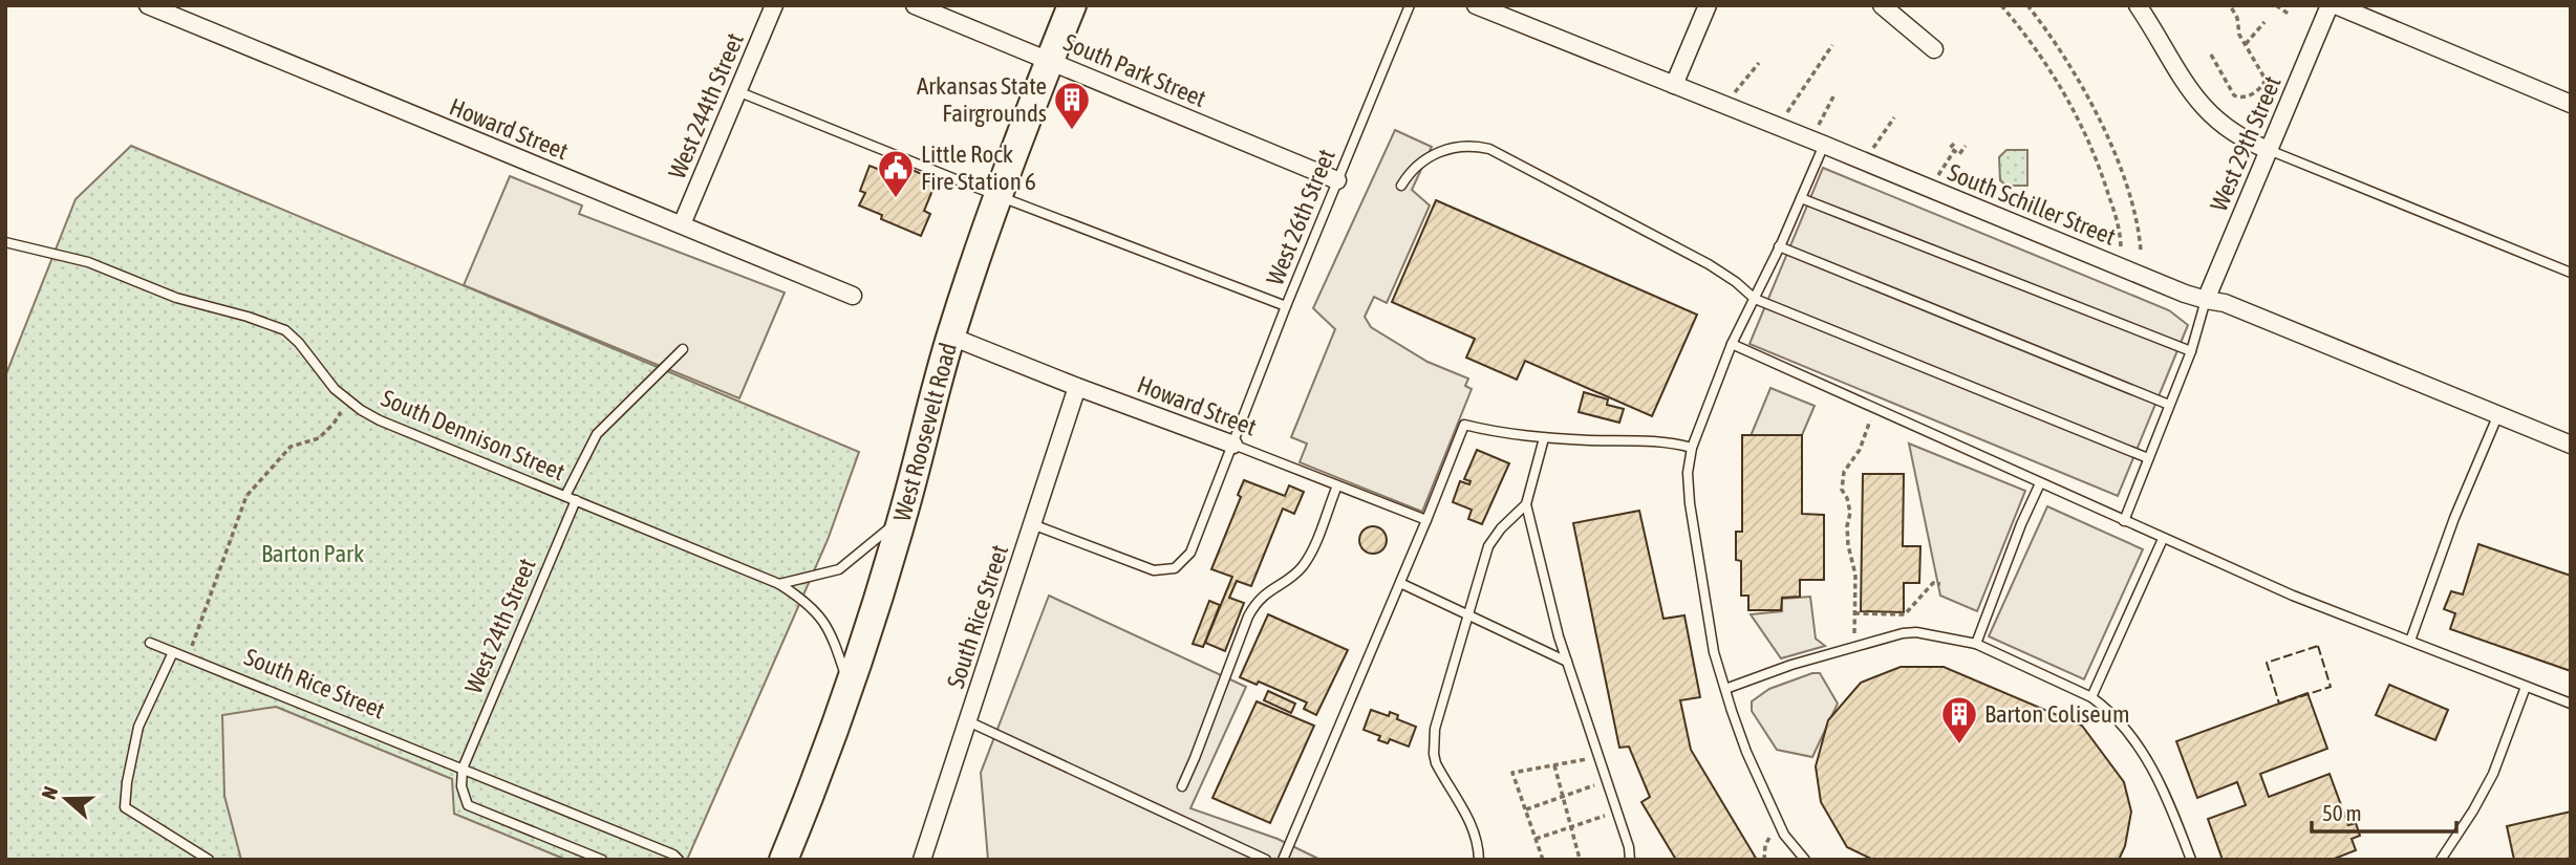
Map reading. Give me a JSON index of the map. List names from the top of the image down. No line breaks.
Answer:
{"streets":{"main road":["West Roosevelt Road"],"street":["South Park Street","West 244th Street","Howard Street","West 29th Street","South Schiller Street","South Rice Street"],"lane":["West 26th Street","South Dennison Street","West 24th Street"]},"crossings":[["South Park Street","West 26th Street"],["South Park Street","West Roosevelt Road"],["West 244th Street","Howard Street"],["Howard Street","West 26th Street"],["Howard Street","West Roosevelt Road"],["Howard Street","South Rice Street"],["West 29th Street","South Schiller Street"],["West 26th Street","South Rice Street"],["West Roosevelt Road","South Dennison Street"],["South Dennison Street","West 24th Street"],["South Rice Street","West 24th Street"]],"parks":["Barton Park"],"places":{"building":["Arkansas State Fairgrounds","Barton Coliseum"],"public building":["Little Rock Fire Station 6"]},"scale_bar":"50 m","north":"left"}
